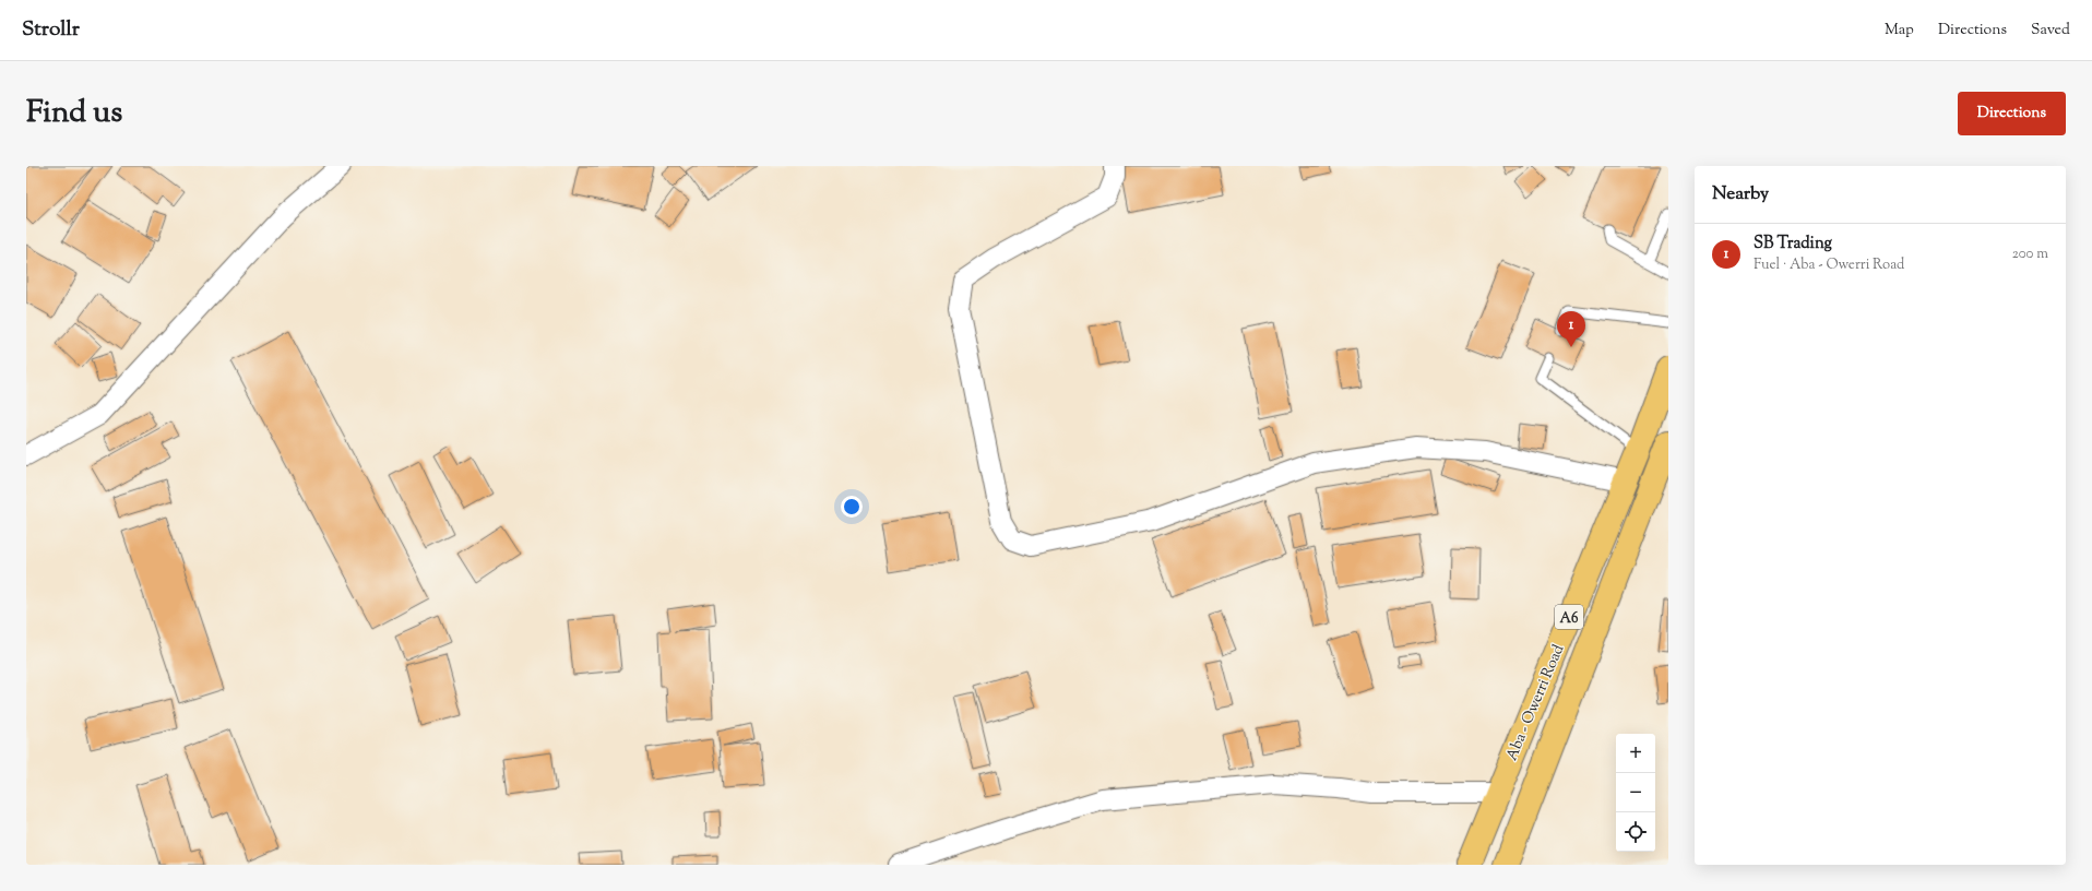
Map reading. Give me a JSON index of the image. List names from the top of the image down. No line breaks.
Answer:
{"streets":{"highway":["A6","Aba - Owerri Road"]},"page":{"header":"Strollr","nav":["Map","Directions","Saved"],"title":"Find us","buttons":"Directions","heading":"Nearby","list":[{"mark":"1","name":"SB Trading","note":"Fuel · Aba - Owerri Road","value":"200 m"}],"pins":"1","map_buttons":["+","−"]}}
